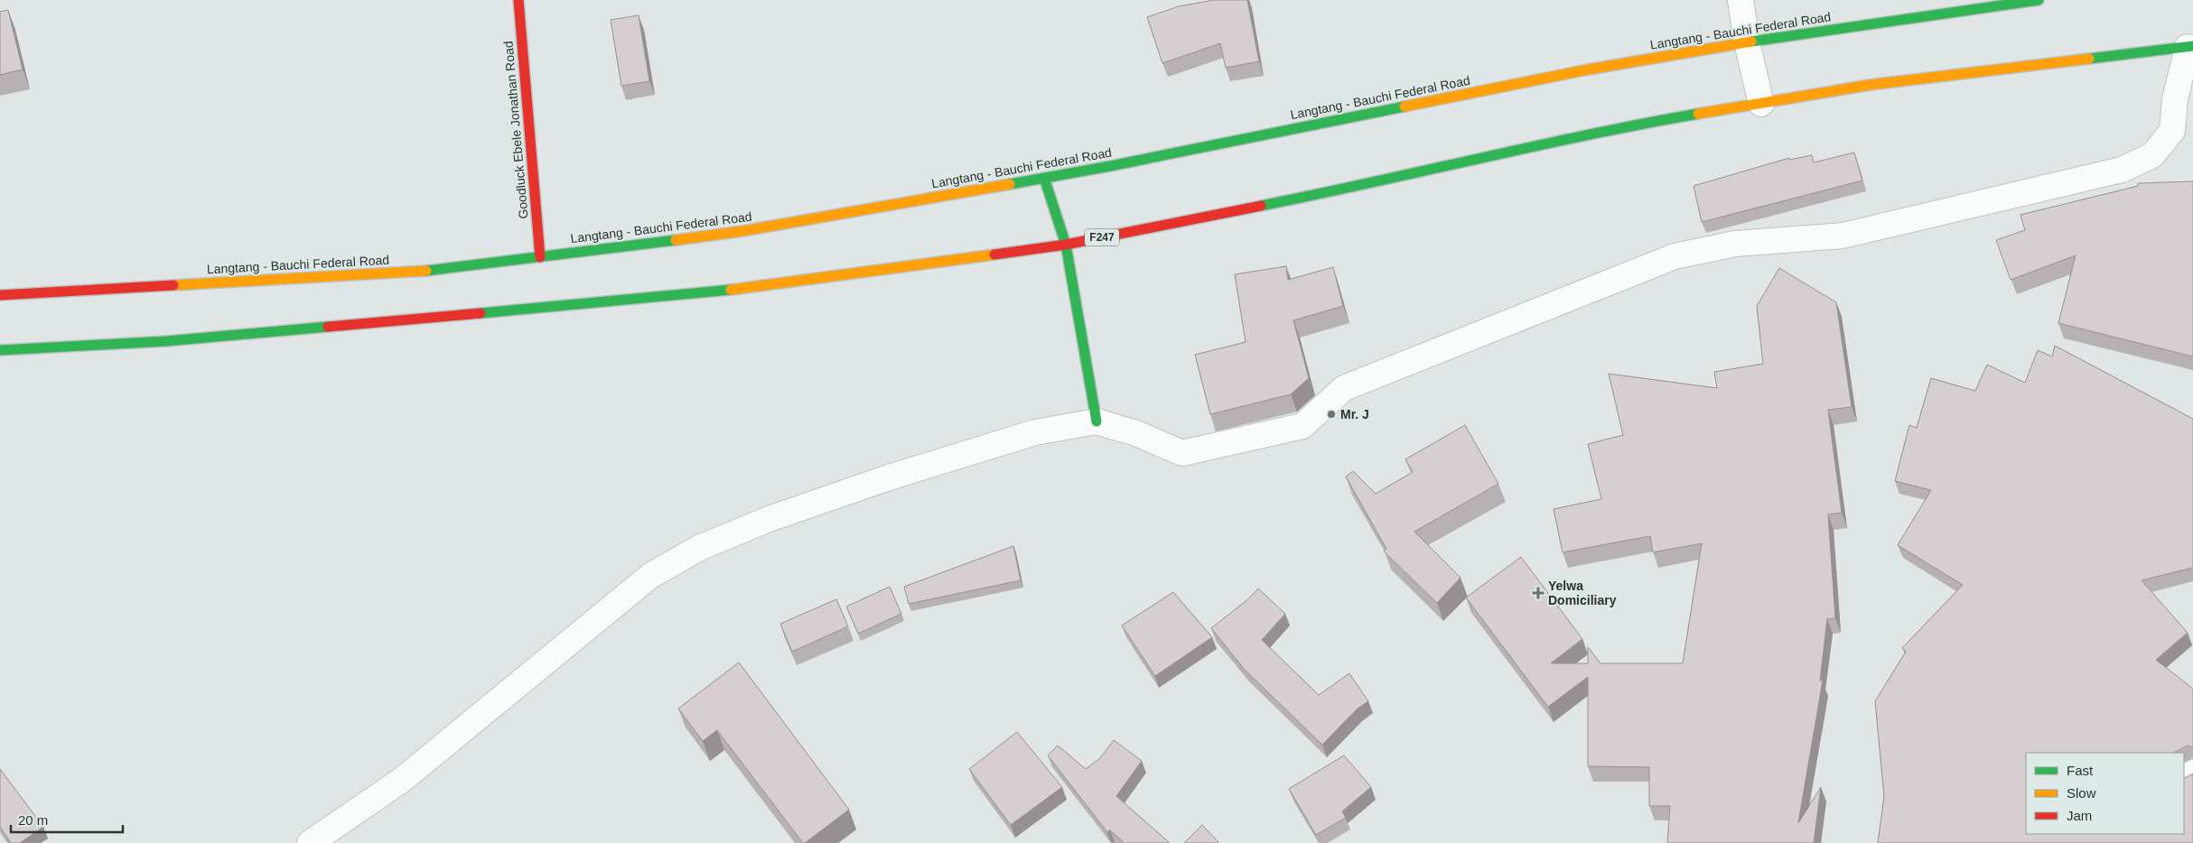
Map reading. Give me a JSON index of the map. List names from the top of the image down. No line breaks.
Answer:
{"streets":{"main road":["Langtang - Bauchi Federal Road","Goodluck Ebele Jonathan Road","F247"]},"crossings":[["Langtang - Bauchi Federal Road","Goodluck Ebele Jonathan Road"]],"places":{"other":["Mr. J"],"health":["Yelwa Domiciliary"]},"legend":["Fast","Slow","Jam"],"scale_bar":"20 m"}
